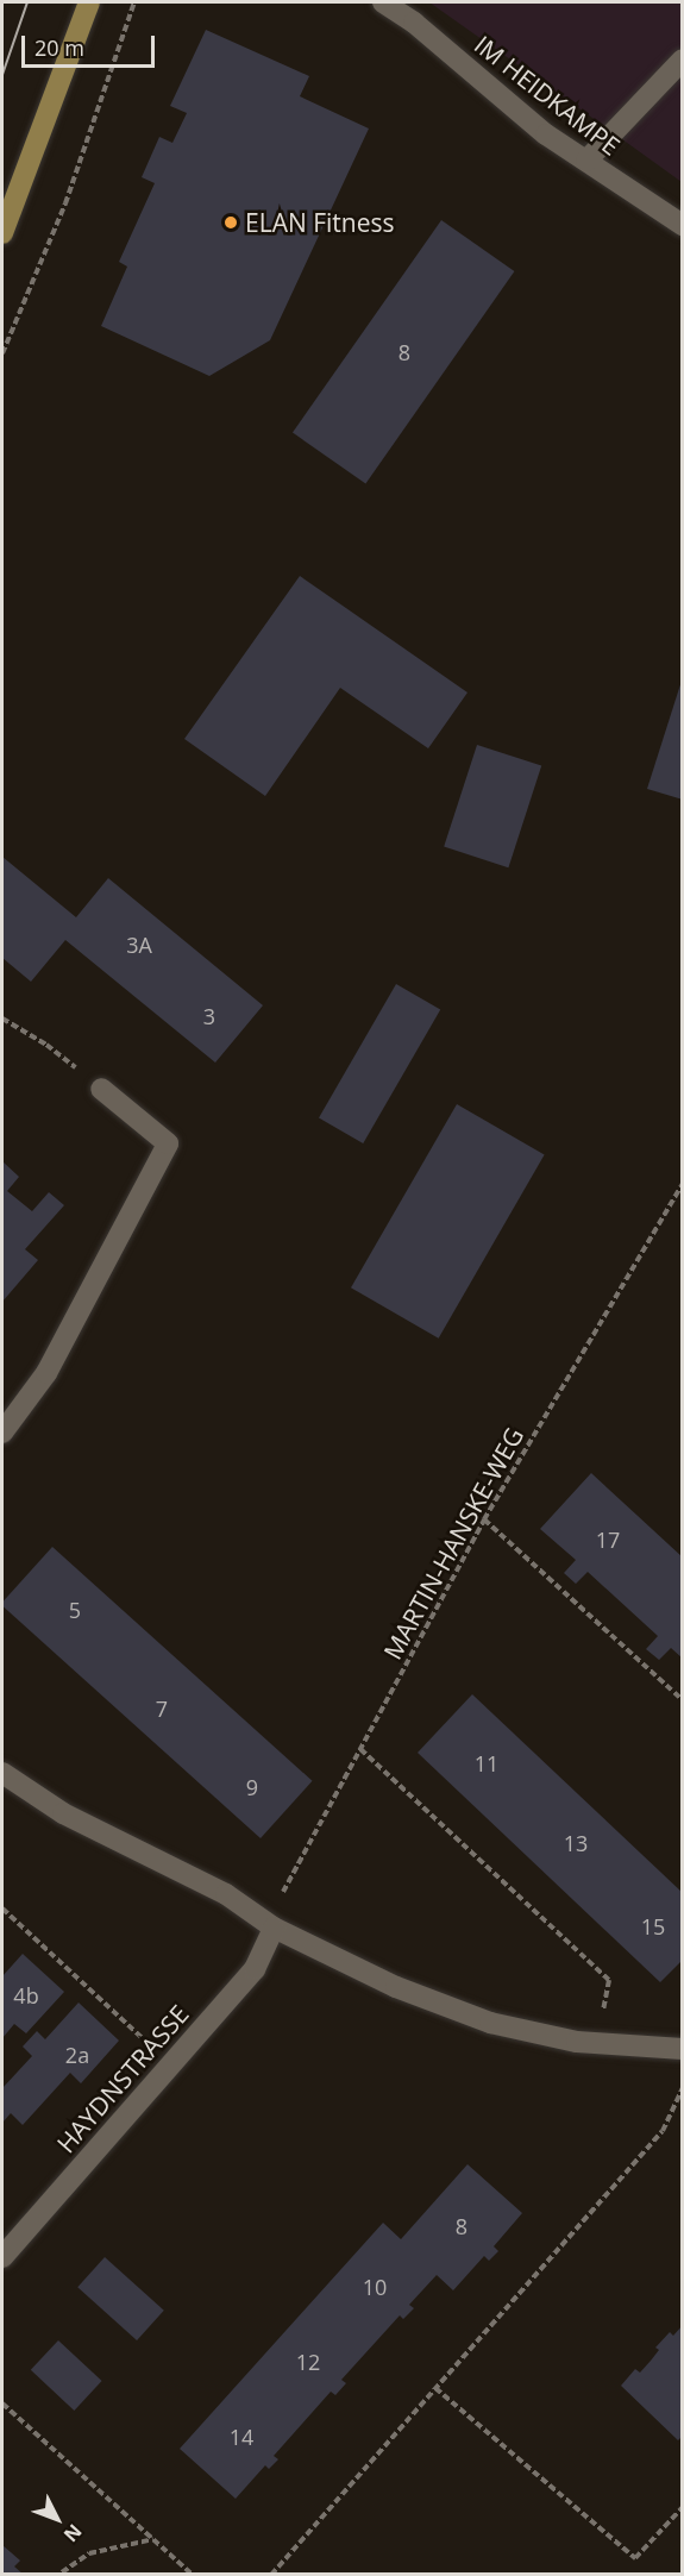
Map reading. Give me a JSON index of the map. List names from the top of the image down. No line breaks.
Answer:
{"streets":{"street":["IM HEIDKAMPE","HAYDNSTRASSE"],"path":["MARTIN-HANSKE-WEG"]},"crossings":[["MARTIN-HANSKE-WEG","HAYDNSTRASSE"]],"places":["ELAN Fitness"],"house_numbers":["8","3A","3","17","5","7","11","9","13","15","4b","2a","8","10","12","14"],"scale_bar":"20 m","north":"bottom right"}
